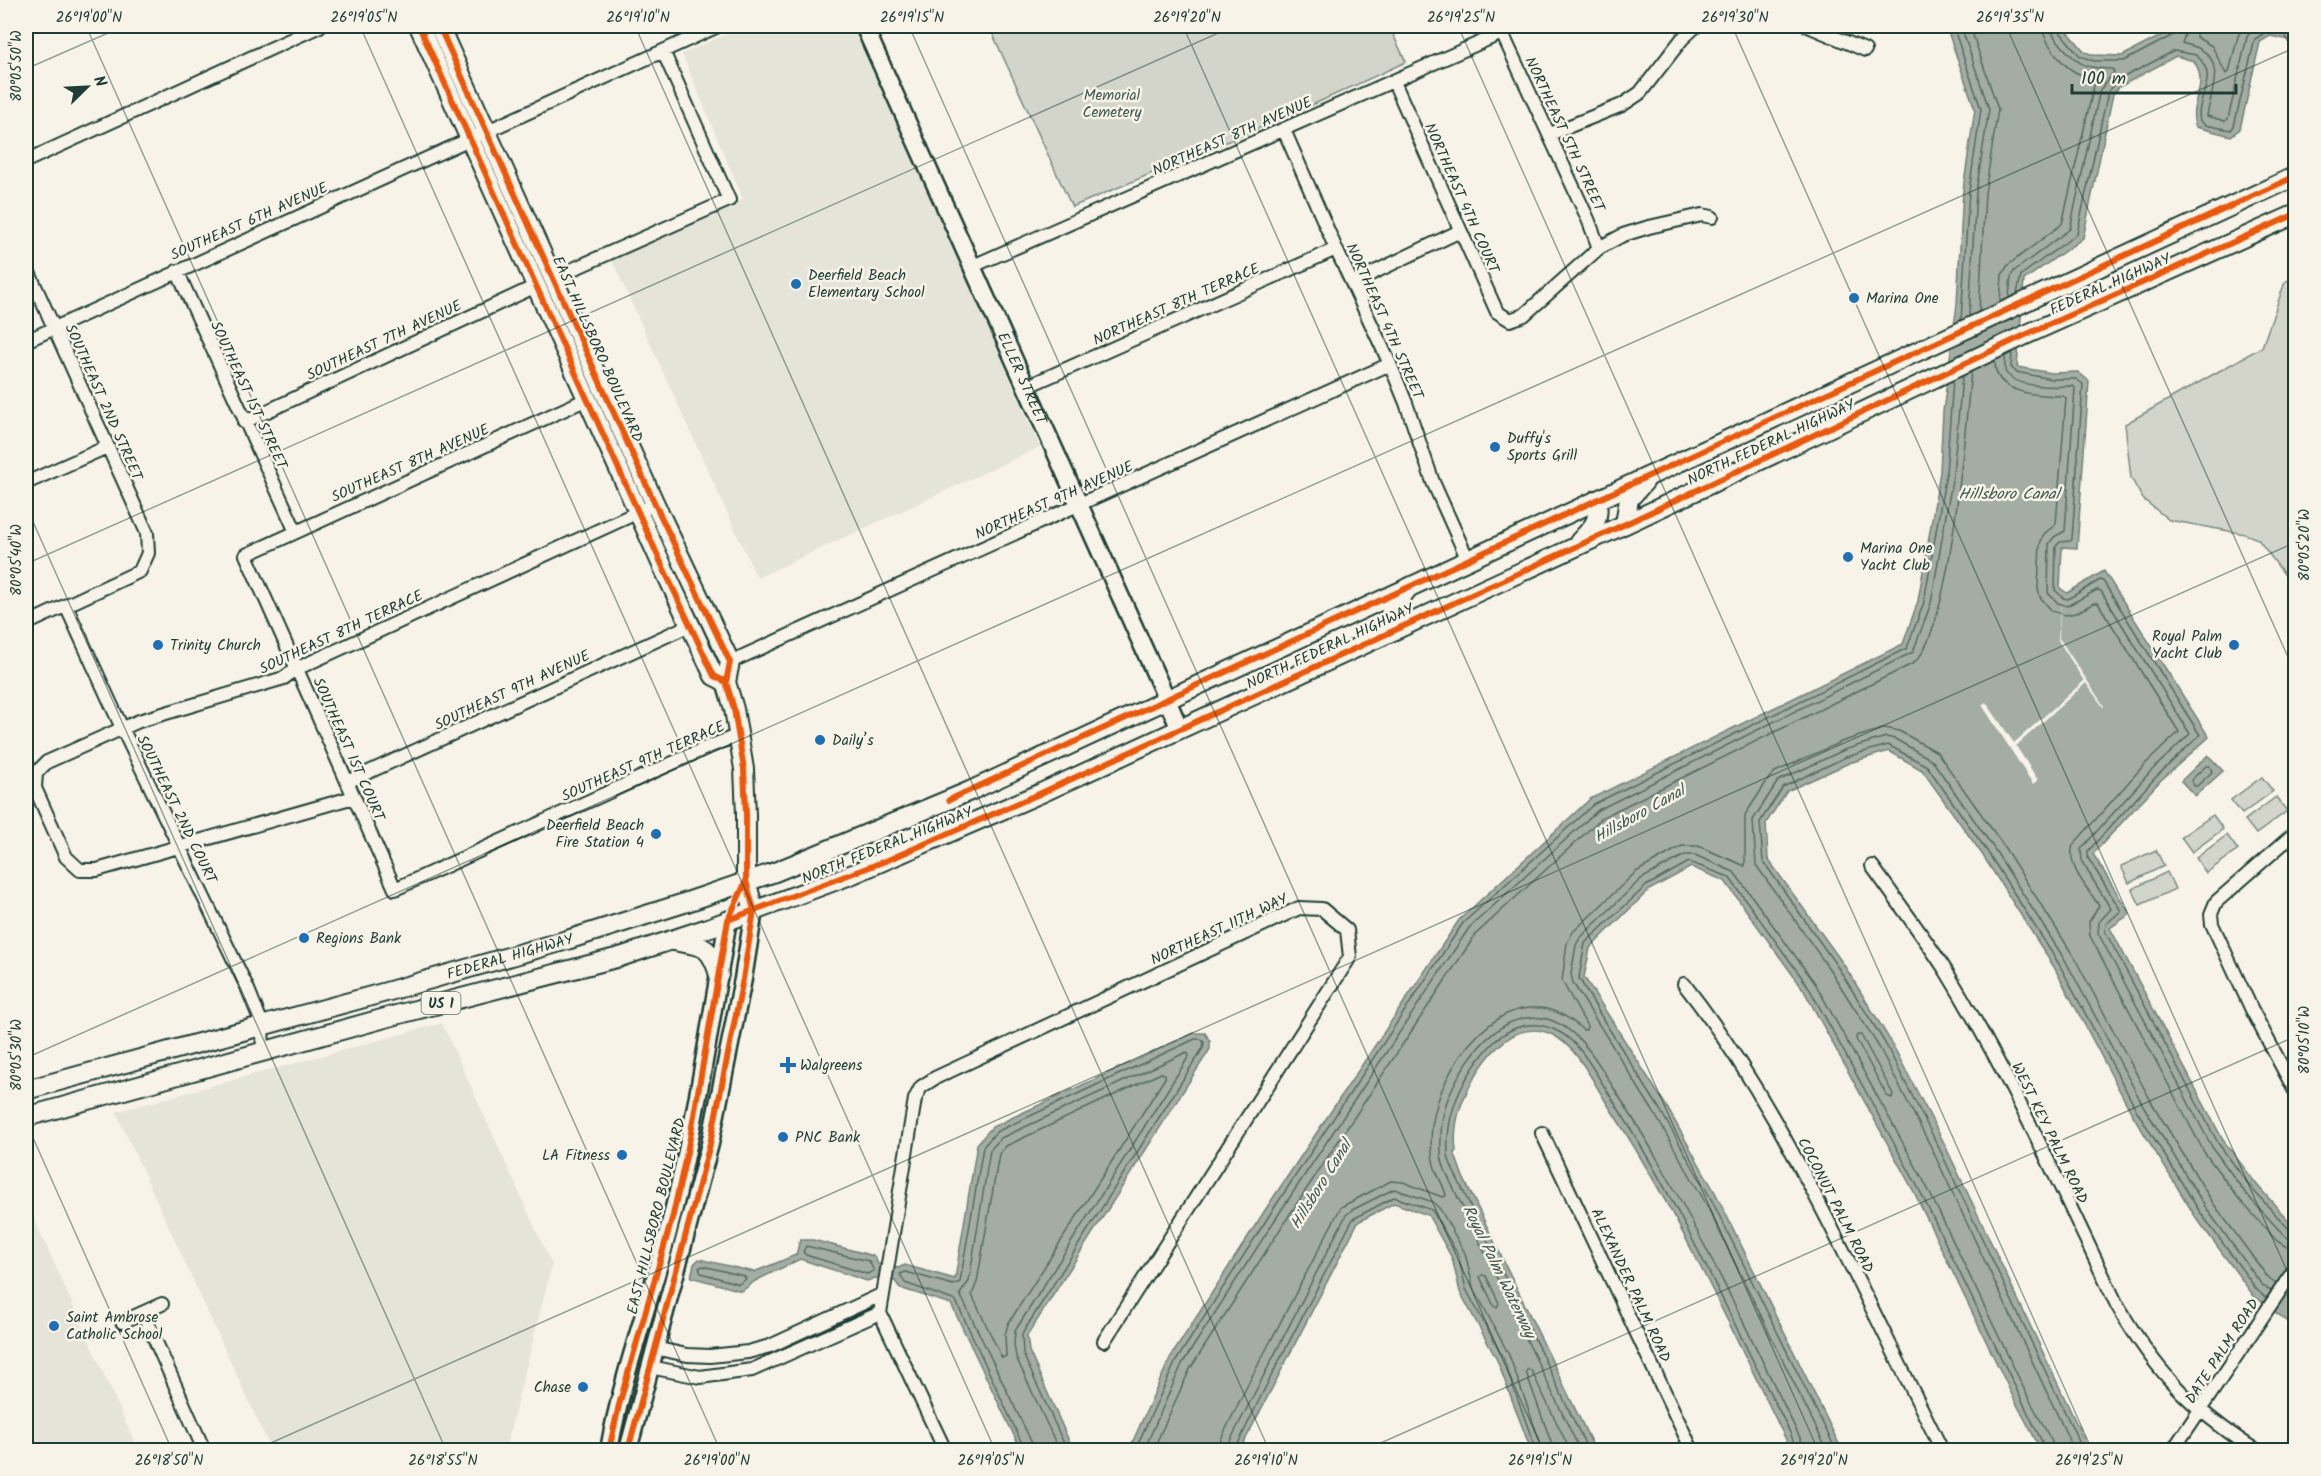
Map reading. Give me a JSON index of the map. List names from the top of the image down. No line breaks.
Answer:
{"streets":{"main road":["FEDERAL HIGHWAY","EAST HILLSBORO BOULEVARD","ELLER STREET","NORTH FEDERAL HIGHWAY","US 1"],"street":["NORTHEAST 5TH STREET","NORTHEAST 8TH AVENUE","NORTHEAST 4TH COURT","SOUTHEAST 6TH AVENUE","NORTHEAST 8TH TERRACE","NORTHEAST 4TH STREET","SOUTHEAST 7TH AVENUE","SOUTHEAST 1ST STREET","SOUTHEAST 2ND STREET","SOUTHEAST 8TH AVENUE","NORTHEAST 9TH AVENUE","SOUTHEAST 8TH TERRACE","SOUTHEAST 9TH AVENUE","SOUTHEAST 1ST COURT","SOUTHEAST 9TH TERRACE","SOUTHEAST 2ND COURT","NORTHEAST 11TH WAY","WEST KEY PALM ROAD","COCONUT PALM ROAD","ALEXANDER PALM ROAD","DATE PALM ROAD"]},"crossings":[["NORTHEAST 5TH STREET","NORTHEAST 8TH AVENUE"],["NORTHEAST 5TH STREET","NORTHEAST 4TH COURT"],["NORTHEAST 8TH AVENUE","NORTHEAST 4TH COURT"],["NORTHEAST 8TH AVENUE","NORTHEAST 4TH STREET"],["NORTHEAST 8TH AVENUE","ELLER STREET"],["SOUTHEAST 6TH AVENUE","EAST HILLSBORO BOULEVARD"],["SOUTHEAST 6TH AVENUE","SOUTHEAST 1ST STREET"],["SOUTHEAST 6TH AVENUE","SOUTHEAST 2ND STREET"],["FEDERAL HIGHWAY","EAST HILLSBORO BOULEVARD"],["FEDERAL HIGHWAY","NORTH FEDERAL HIGHWAY"],["FEDERAL HIGHWAY","SOUTHEAST 2ND COURT"],["NORTHEAST 8TH TERRACE","NORTHEAST 4TH STREET"],["NORTHEAST 8TH TERRACE","ELLER STREET"],["NORTHEAST 4TH STREET","NORTH FEDERAL HIGHWAY"],["NORTHEAST 4TH STREET","NORTHEAST 9TH AVENUE"],["SOUTHEAST 7TH AVENUE","EAST HILLSBORO BOULEVARD"],["SOUTHEAST 7TH AVENUE","SOUTHEAST 1ST STREET"],["EAST HILLSBORO BOULEVARD","NORTH FEDERAL HIGHWAY"],["EAST HILLSBORO BOULEVARD","SOUTHEAST 8TH AVENUE"],["EAST HILLSBORO BOULEVARD","NORTHEAST 9TH AVENUE"],["EAST HILLSBORO BOULEVARD","SOUTHEAST 8TH TERRACE"],["EAST HILLSBORO BOULEVARD","SOUTHEAST 9TH AVENUE"],["EAST HILLSBORO BOULEVARD","SOUTHEAST 9TH TERRACE"],["ELLER STREET","NORTH FEDERAL HIGHWAY"],["ELLER STREET","NORTHEAST 9TH AVENUE"],["SOUTHEAST 1ST STREET","SOUTHEAST 8TH AVENUE"],["SOUTHEAST 2ND STREET","SOUTHEAST 2ND COURT"],["SOUTHEAST 8TH AVENUE","SOUTHEAST 1ST COURT"],["SOUTHEAST 8TH TERRACE","SOUTHEAST 1ST COURT"],["SOUTHEAST 8TH TERRACE","SOUTHEAST 2ND COURT"],["SOUTHEAST 9TH AVENUE","SOUTHEAST 1ST COURT"],["SOUTHEAST 1ST COURT","SOUTHEAST 9TH TERRACE"],["WEST KEY PALM ROAD","DATE PALM ROAD"]],"water":["Hillsboro Canal","Royal Palm Waterway"],"parks":["Memorial Cemetery"],"places":{"other":["Deerfield Beach Elementary School","Marina One","Duffy's Sports Grill","Marina One Yacht Club","Trinity Church","Royal Palm Yacht Club","Daily’s","Deerfield Beach Fire Station 4","Regions Bank","PNC Bank","LA Fitness","Saint Ambrose Catholic School","Chase"],"health":["Walgreens"]},"scale_bar":"100 m","north":"top right","coordinates":["26°19'00\"N","26°19'05\"N","26°19'10\"N","26°19'15\"N","26°19'20\"N","26°19'25\"N","26°19'30\"N","26°19'35\"N","80°05'50\"W","80°05'20\"W","80°05'40\"W","80°05'10\"W","80°05'30\"W","26°18'50\"N","26°18'55\"N"]}
